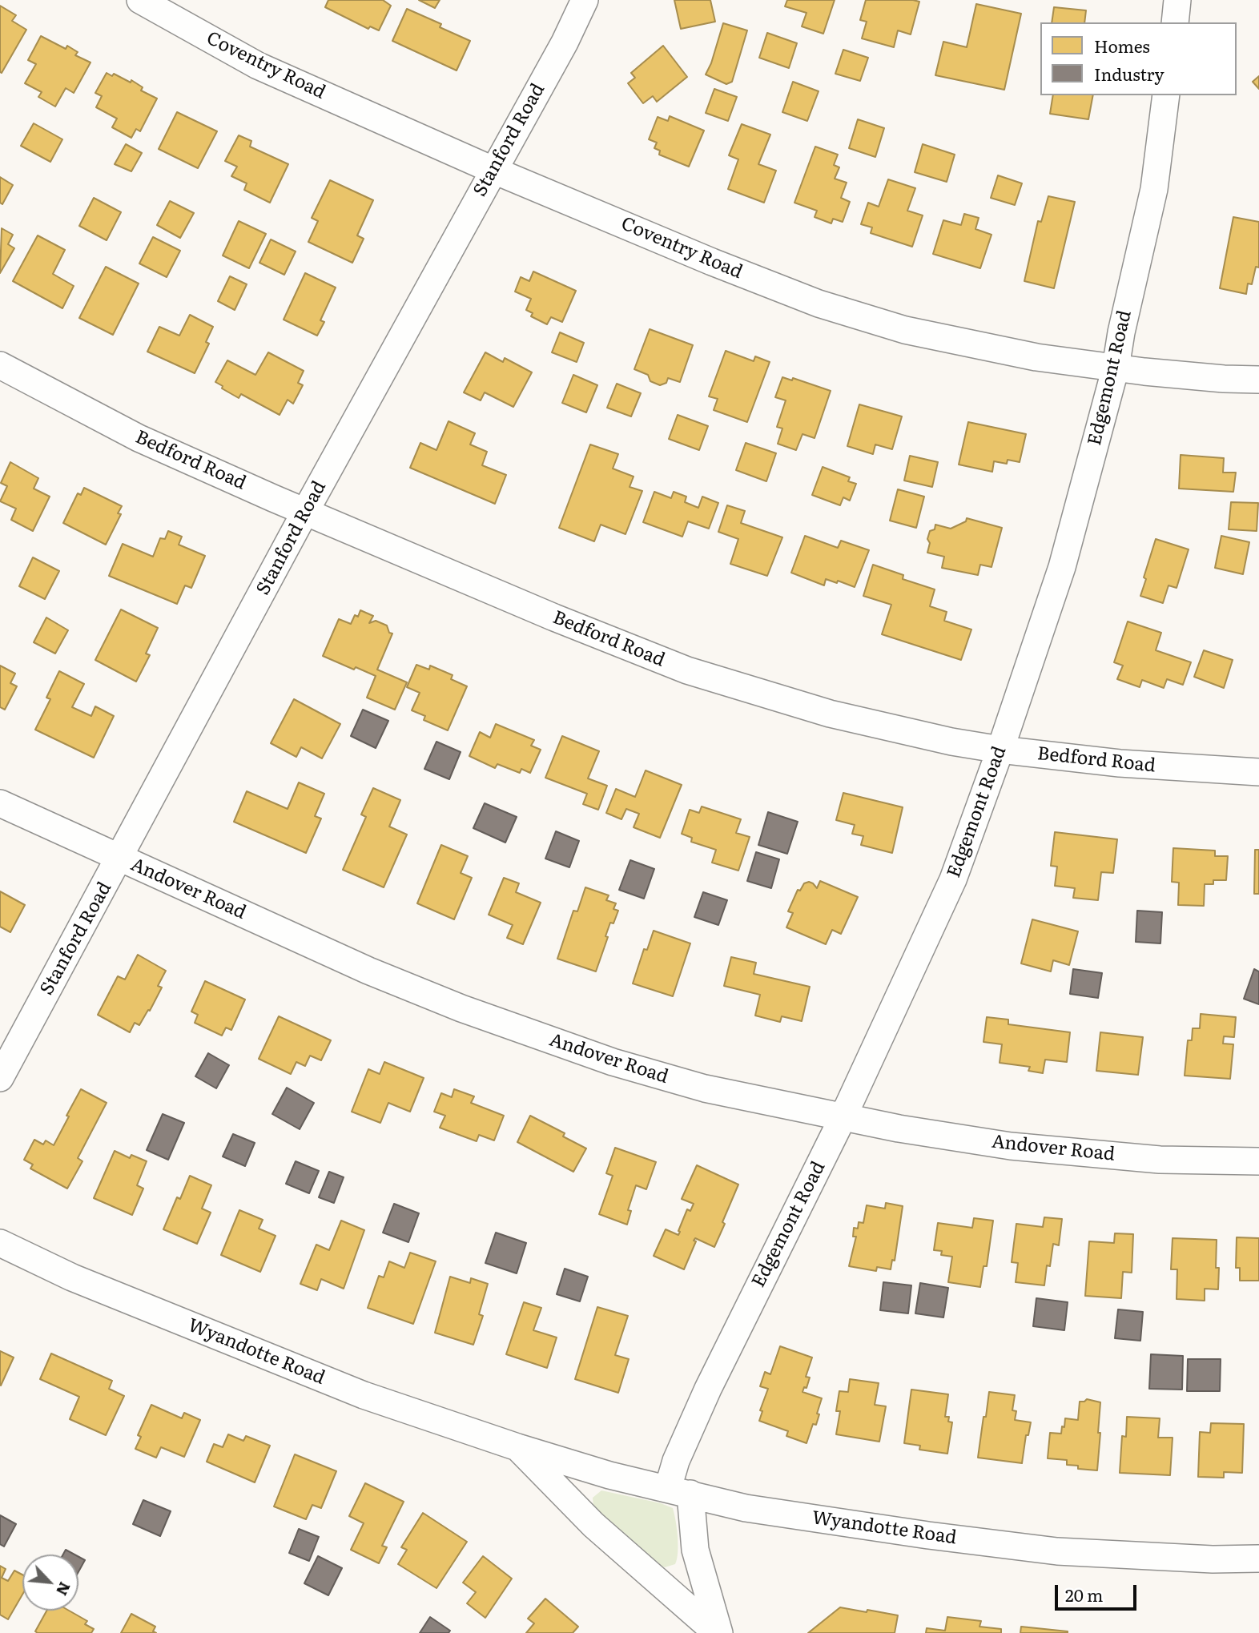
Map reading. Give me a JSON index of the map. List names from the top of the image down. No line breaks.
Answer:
{"streets":{"street":["Coventry Road","Stanford Road","Edgemont Road","Bedford Road","Andover Road","Wyandotte Road"]},"crossings":[["Coventry Road","Stanford Road"],["Coventry Road","Edgemont Road"],["Stanford Road","Bedford Road"],["Stanford Road","Andover Road"],["Edgemont Road","Bedford Road"],["Edgemont Road","Andover Road"],["Edgemont Road","Wyandotte Road"]],"legend":["Homes","Industry"],"scale_bar":"20 m","north":"bottom right"}
